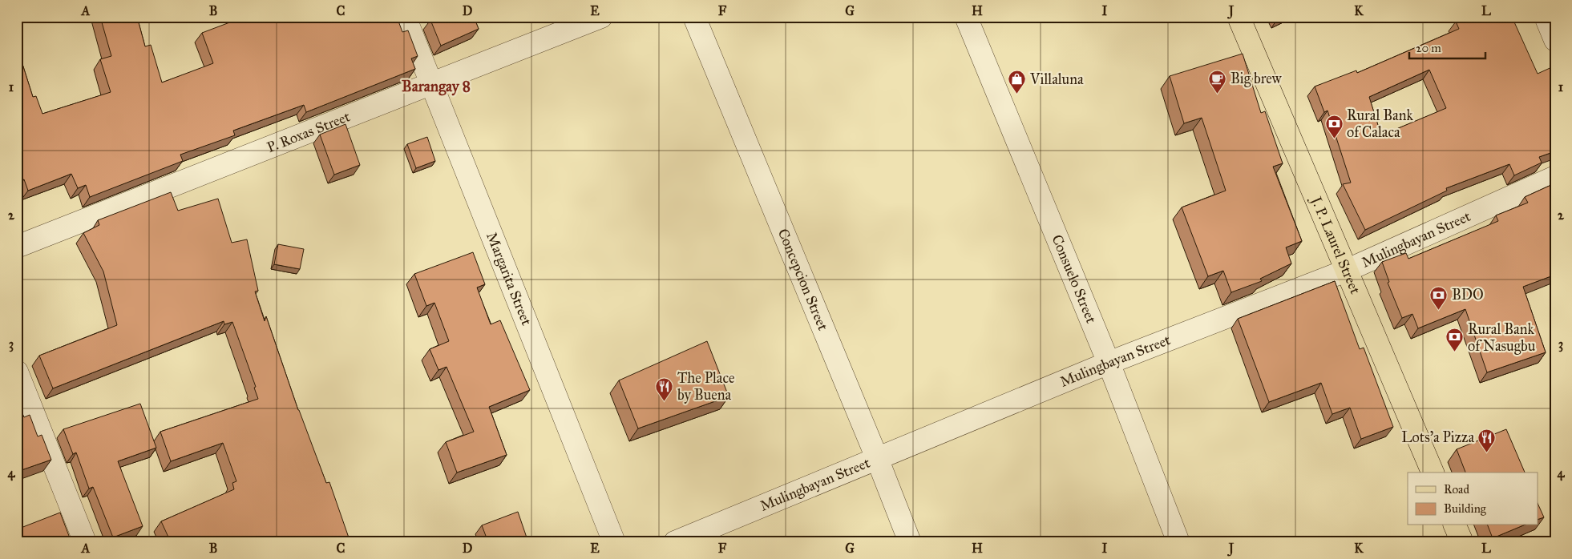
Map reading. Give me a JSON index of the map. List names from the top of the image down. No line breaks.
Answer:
{"streets":{"main road":["J. P. Laurel Street"],"street":["P. Roxas Street","Mulingbayan Street","Consuelo Street","Margarita Street","Concepcion Street"]},"crossings":[["P. Roxas Street","Margarita Street"],["Mulingbayan Street","J. P. Laurel Street"],["Mulingbayan Street","Consuelo Street"],["Mulingbayan Street","Concepcion Street"]],"districts":["Barangay 8"],"places":{"cafe":["Big brew"],"shop":["Villaluna"],"bank":["Rural Bank of Calaca","BDO","Rural Bank of Nasugbu"],"restaurant":["The Place by Buena","Lots'a Pizza"]},"legend":["Road","Building"],"scale_bar":"20 m","grid":{"columns":["A","B","C","D","E","F","G","H","I","J","K","L"],"rows":["1","2","3","4"]}}
